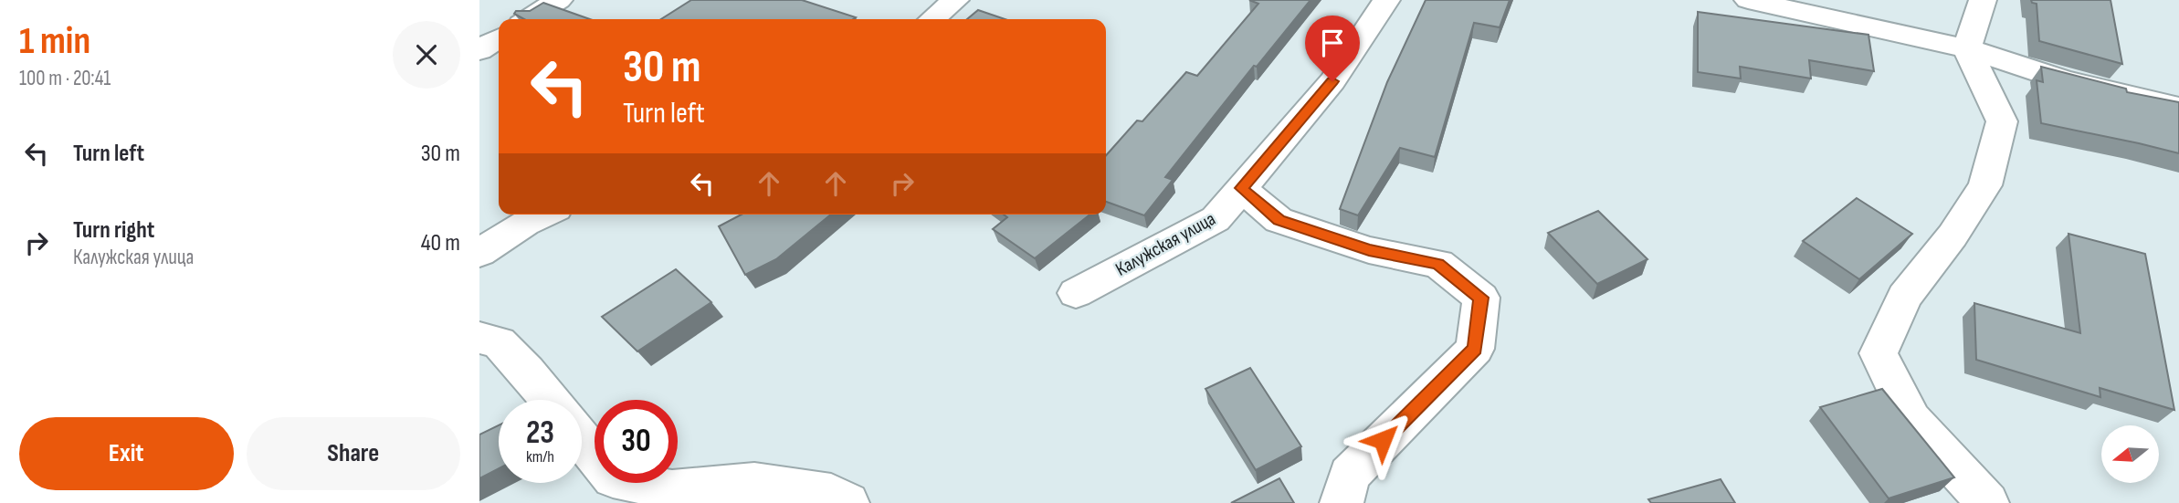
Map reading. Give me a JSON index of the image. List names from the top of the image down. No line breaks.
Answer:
{"streets":{"street":["Калужская улица"]},"north":"left","page":{"heading":["1 min","100 m · 20:41"],"turn":["30 m","Turn left"],"list":[{"name":"Turn left","value":"30 m"},{"name":"Turn right","note":"Калужская улица","value":"40 m"}],"speed":"23 km/h","limit":"30","buttons":["Exit","Share"]}}
